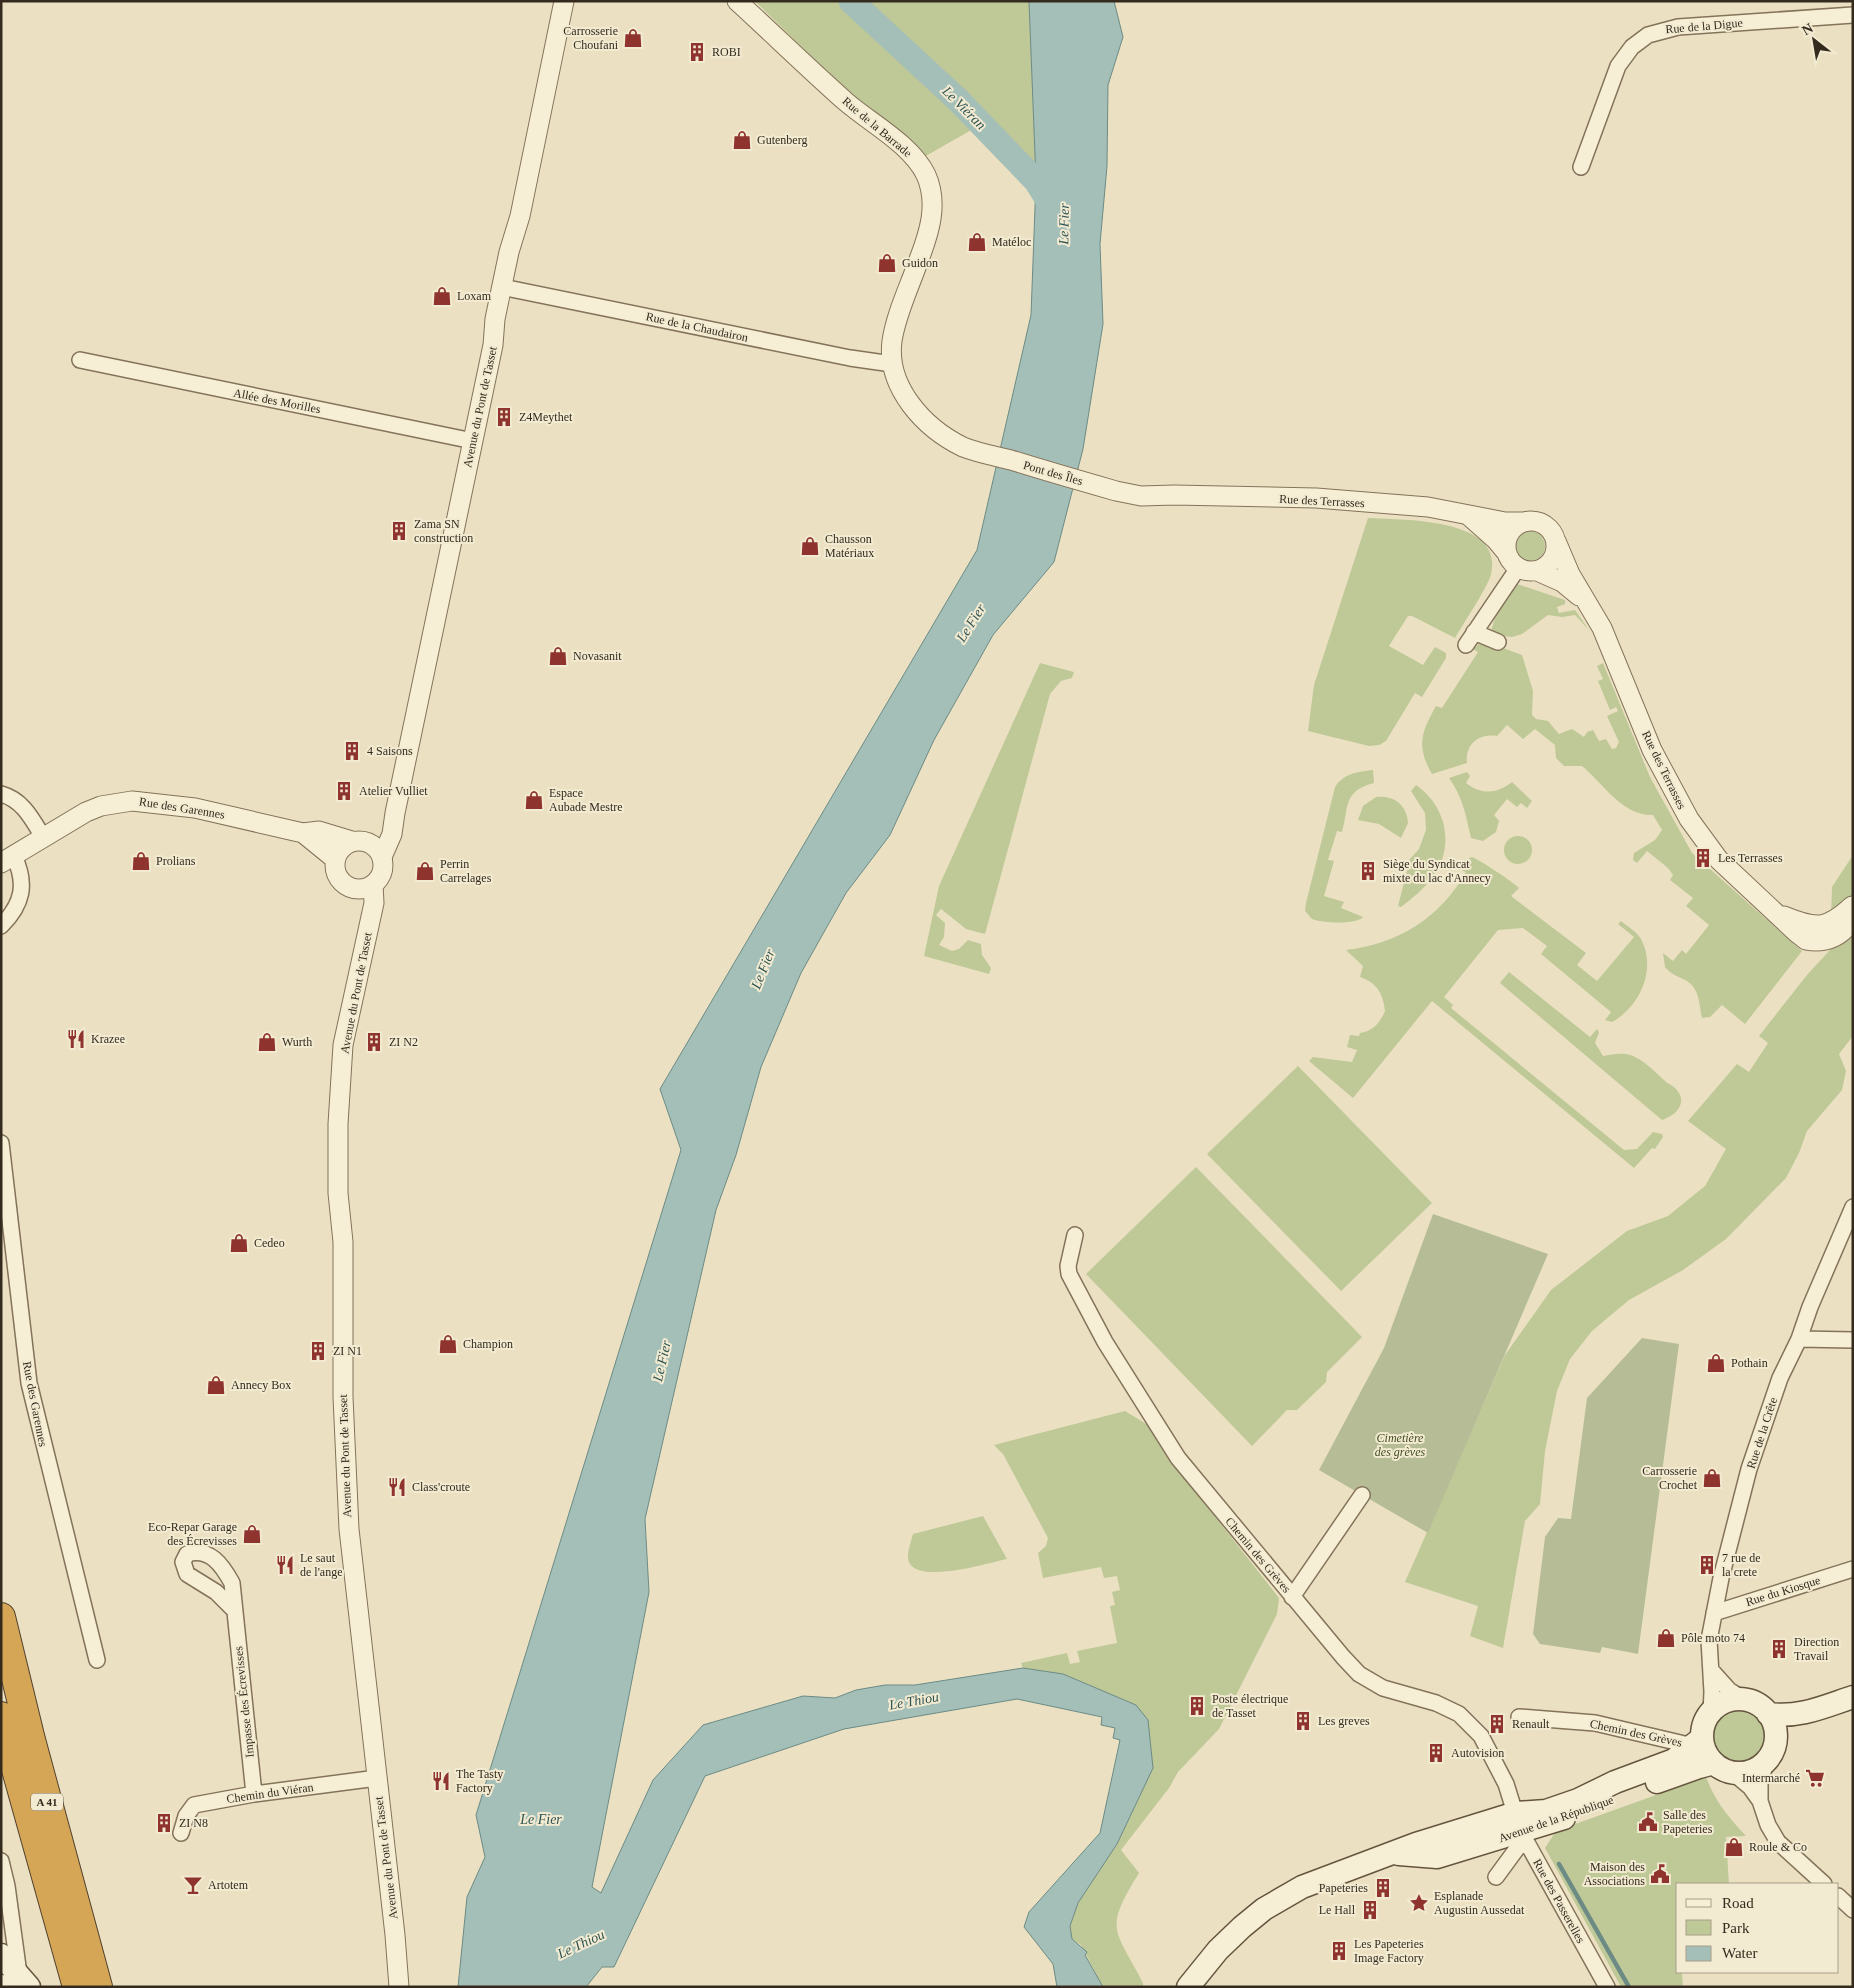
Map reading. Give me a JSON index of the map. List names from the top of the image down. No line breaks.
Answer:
{"streets":{"highway":["A 41"],"main road":["Avenue de la République"],"street":["Rue de la Digue","Rue de la Barrade","Rue de la Chaudairon","Allée des Morilles","Avenue du Pont de Tasset","Pont des Îles","Rue des Terrasses","Rue des Garennes","Rue de la Crête","Chemin des Grèves","Rue du Kiosque","Impasse des Écrevisses","Chemin du Viéran","Rue des Passerelles"]},"crossings":[["Rue de la Barrade","Rue de la Chaudairon"],["Rue de la Barrade","Pont des Îles"],["Rue de la Chaudairon","Avenue du Pont de Tasset"],["Allée des Morilles","Avenue du Pont de Tasset"],["Avenue du Pont de Tasset","Rue des Garennes"],["Avenue du Pont de Tasset","Chemin du Viéran"],["Pont des Îles","Rue des Terrasses"],["Rue de la Crête","Chemin des Grèves"],["Rue de la Crête","Rue du Kiosque"],["Rue de la Crête","Avenue de la République"],["Chemin des Grèves","Avenue de la République"],["Chemin des Grèves","Rue des Passerelles"],["Impasse des Écrevisses","Chemin du Viéran"],["Avenue de la République","Rue des Passerelles"]],"water":["Le Viéran","Le Fier","Le Thiou"],"parks":["Cimetière des grèves"],"places":{"shop":["Carrosserie Choufani","Gutenberg","Matéloc","Guidon","Loxam","Chausson Matériaux","Novasanit","Espace Aubade Mestre","Prolians","Perrin Carrelages","Wurth","Cedeo","Champion","Pothain","Annecy Box","Carrosserie Crochet","Eco-Repar Garage des Écrevisses","Pôle moto 74","Roule & Co"],"building":["ROBI","Z4Meythet","Zama SN construction","4 Saisons","Atelier Vulliet","Les Terrasses","Siège du Syndicat mixte du lac d'Annecy","ZI N2","ZI N1","7 rue de la crete","Direction Travail","Poste électrique de Tasset","Les greves","Renault","Autovision","ZI N8","Papeteries","Le Hall","Les Papeteries Image Factory"],"restaurant":["Krazee","Class'croute","Le saut de l'ange","The Tasty Factory"],"supermarket":["Intermarché"],"public building":["Salle des Papeteries","Maison des Associations"],"bar":["Artotem"],"place":["Esplanade Augustin Aussedat"]},"legend":["Road","Park","Water"],"north":"top left"}
